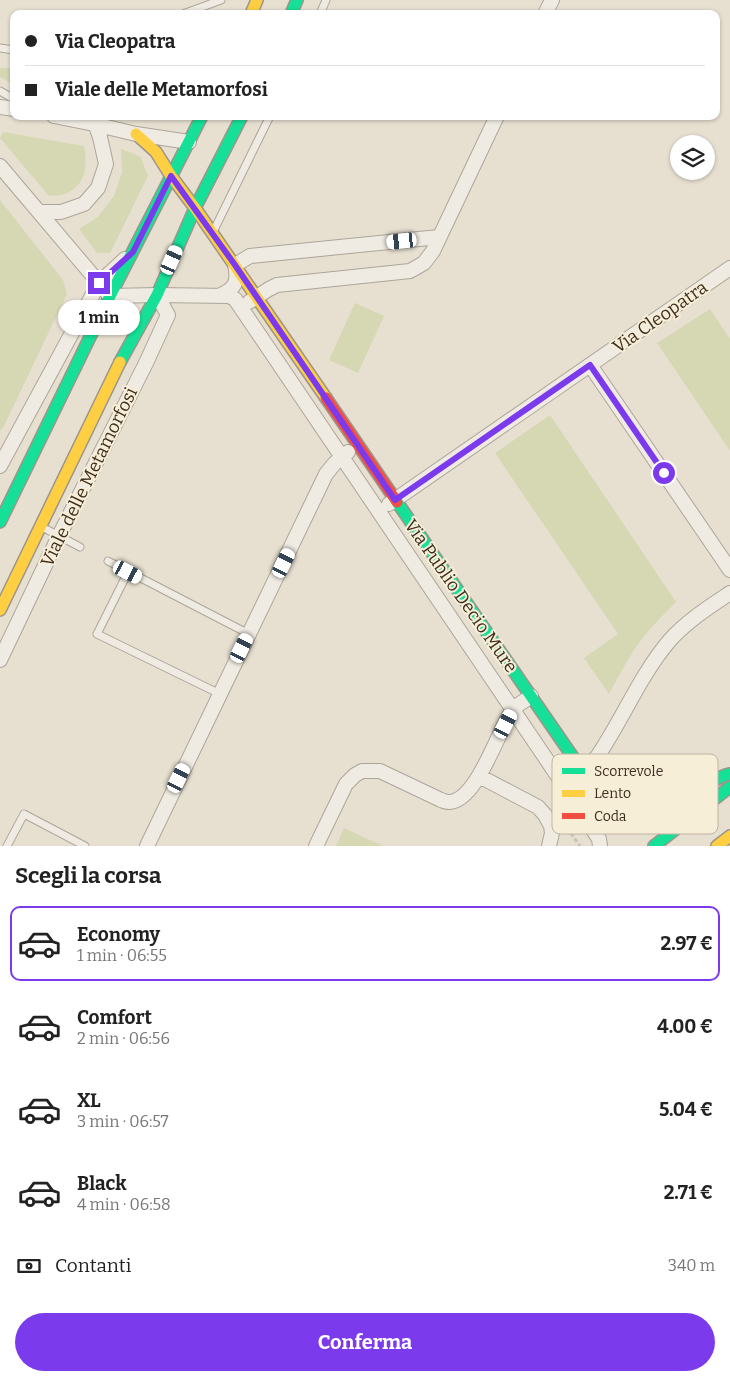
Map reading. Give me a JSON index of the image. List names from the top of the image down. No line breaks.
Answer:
{"streets":{"street":["Via Cleopatra","Viale delle Metamorfosi","Via Publio Decio Mure"]},"crossings":[["Via Cleopatra","Via Publio Decio Mure"],["Viale delle Metamorfosi","Via Publio Decio Mure"]],"legend":["Scorrevole","Lento","Coda"],"page":{"banner":["Via Cleopatra","Viale delle Metamorfosi"],"bubble":"1 min","heading":"Scegli la corsa","list":[{"name":"Economy","note":"1 min · 06:55","value":"2.97 €"},{"name":"Comfort","note":"2 min · 06:56","value":"4.00 €"},{"name":"XL","note":"3 min · 06:57","value":"5.04 €"},{"name":"Black","note":"4 min · 06:58","value":"2.71 €"}],"pay":["Contanti","340 m"],"buttons":"Conferma"}}
